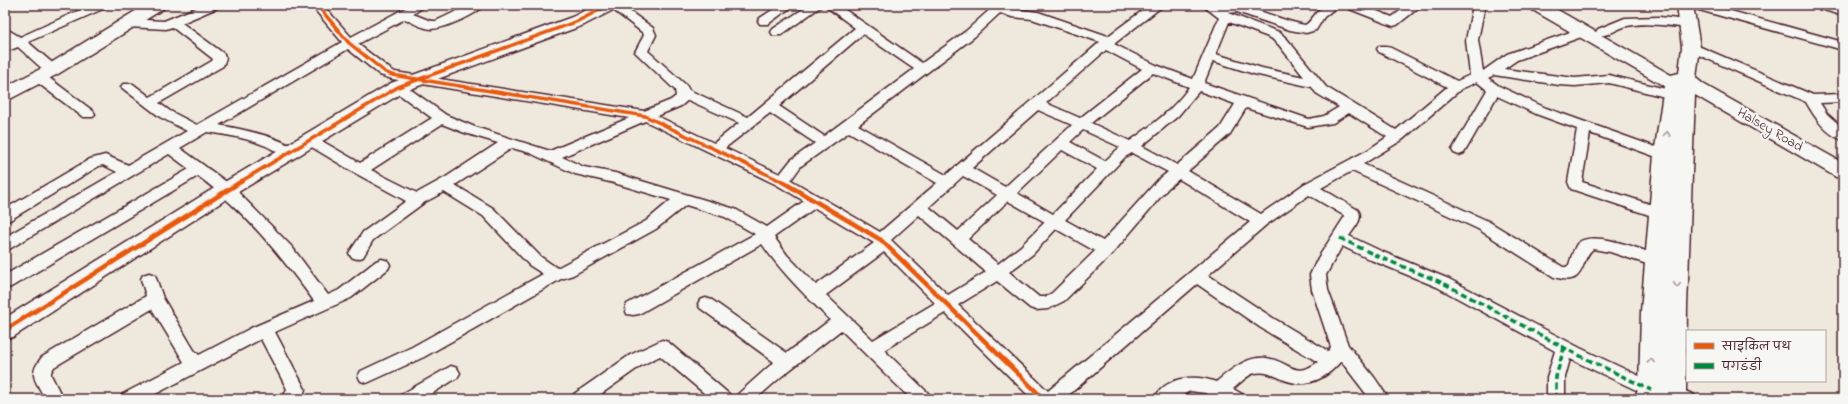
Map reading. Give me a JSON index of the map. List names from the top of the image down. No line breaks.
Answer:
{"legend":["साइकिल पथ","पगडंडी"]}
